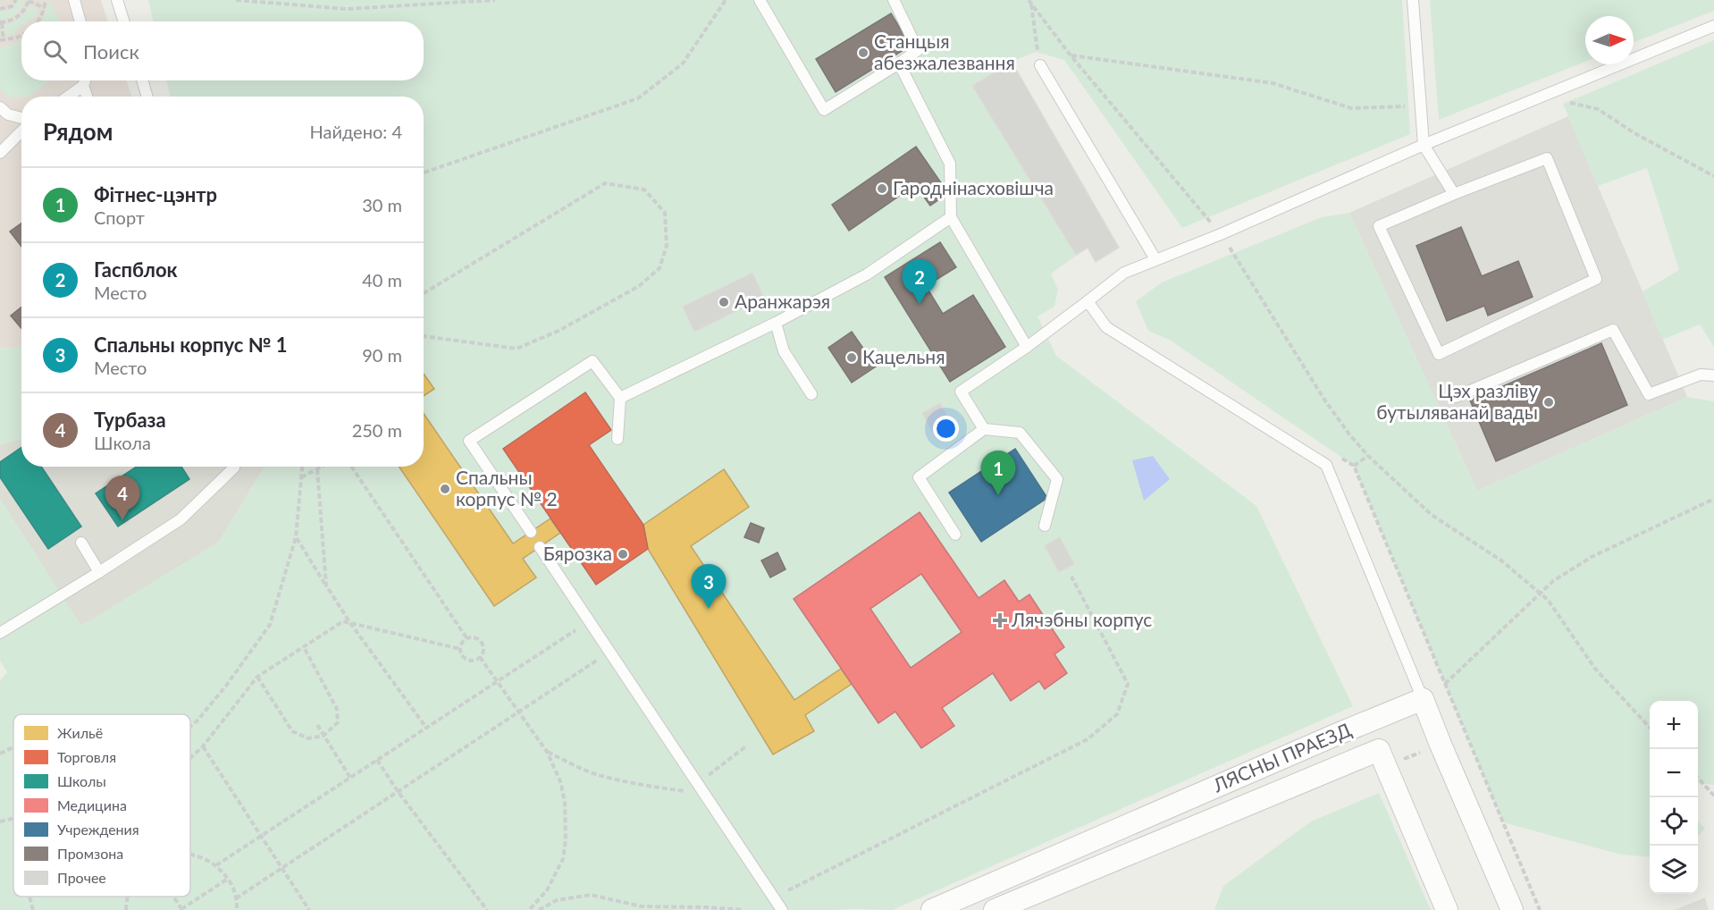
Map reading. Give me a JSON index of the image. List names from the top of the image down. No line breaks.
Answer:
{"streets":{"street":["ЛЯСНЫ ПРАЕЗД"]},"places":{"other":["Станцыя абезжалезвання","Гароднінасховішча","Аранжарэя","Кацельня","Цэх разліву бутыляванай вады","Спальны корпус № 2","Бярозка"],"health":["Лячэбны корпус"]},"legend":["Жильё","Торговля","Школы","Медицина","Учреждения","Промзона","Прочее"],"north":"right","page":{"search":"Поиск","heading":["Рядом","Найдено: 4"],"list":[{"mark":"1","name":"Фітнес-цэнтр","note":"Спорт","value":"30 m"},{"mark":"2","name":"Гаспблок","note":"Место","value":"40 m"},{"mark":"3","name":"Спальны корпус № 1","note":"Место","value":"90 m"},{"mark":"4","name":"Турбаза","note":"Школа","value":"250 m"}],"pins":["2","1","4","3"],"map_buttons":["+","−"]}}
